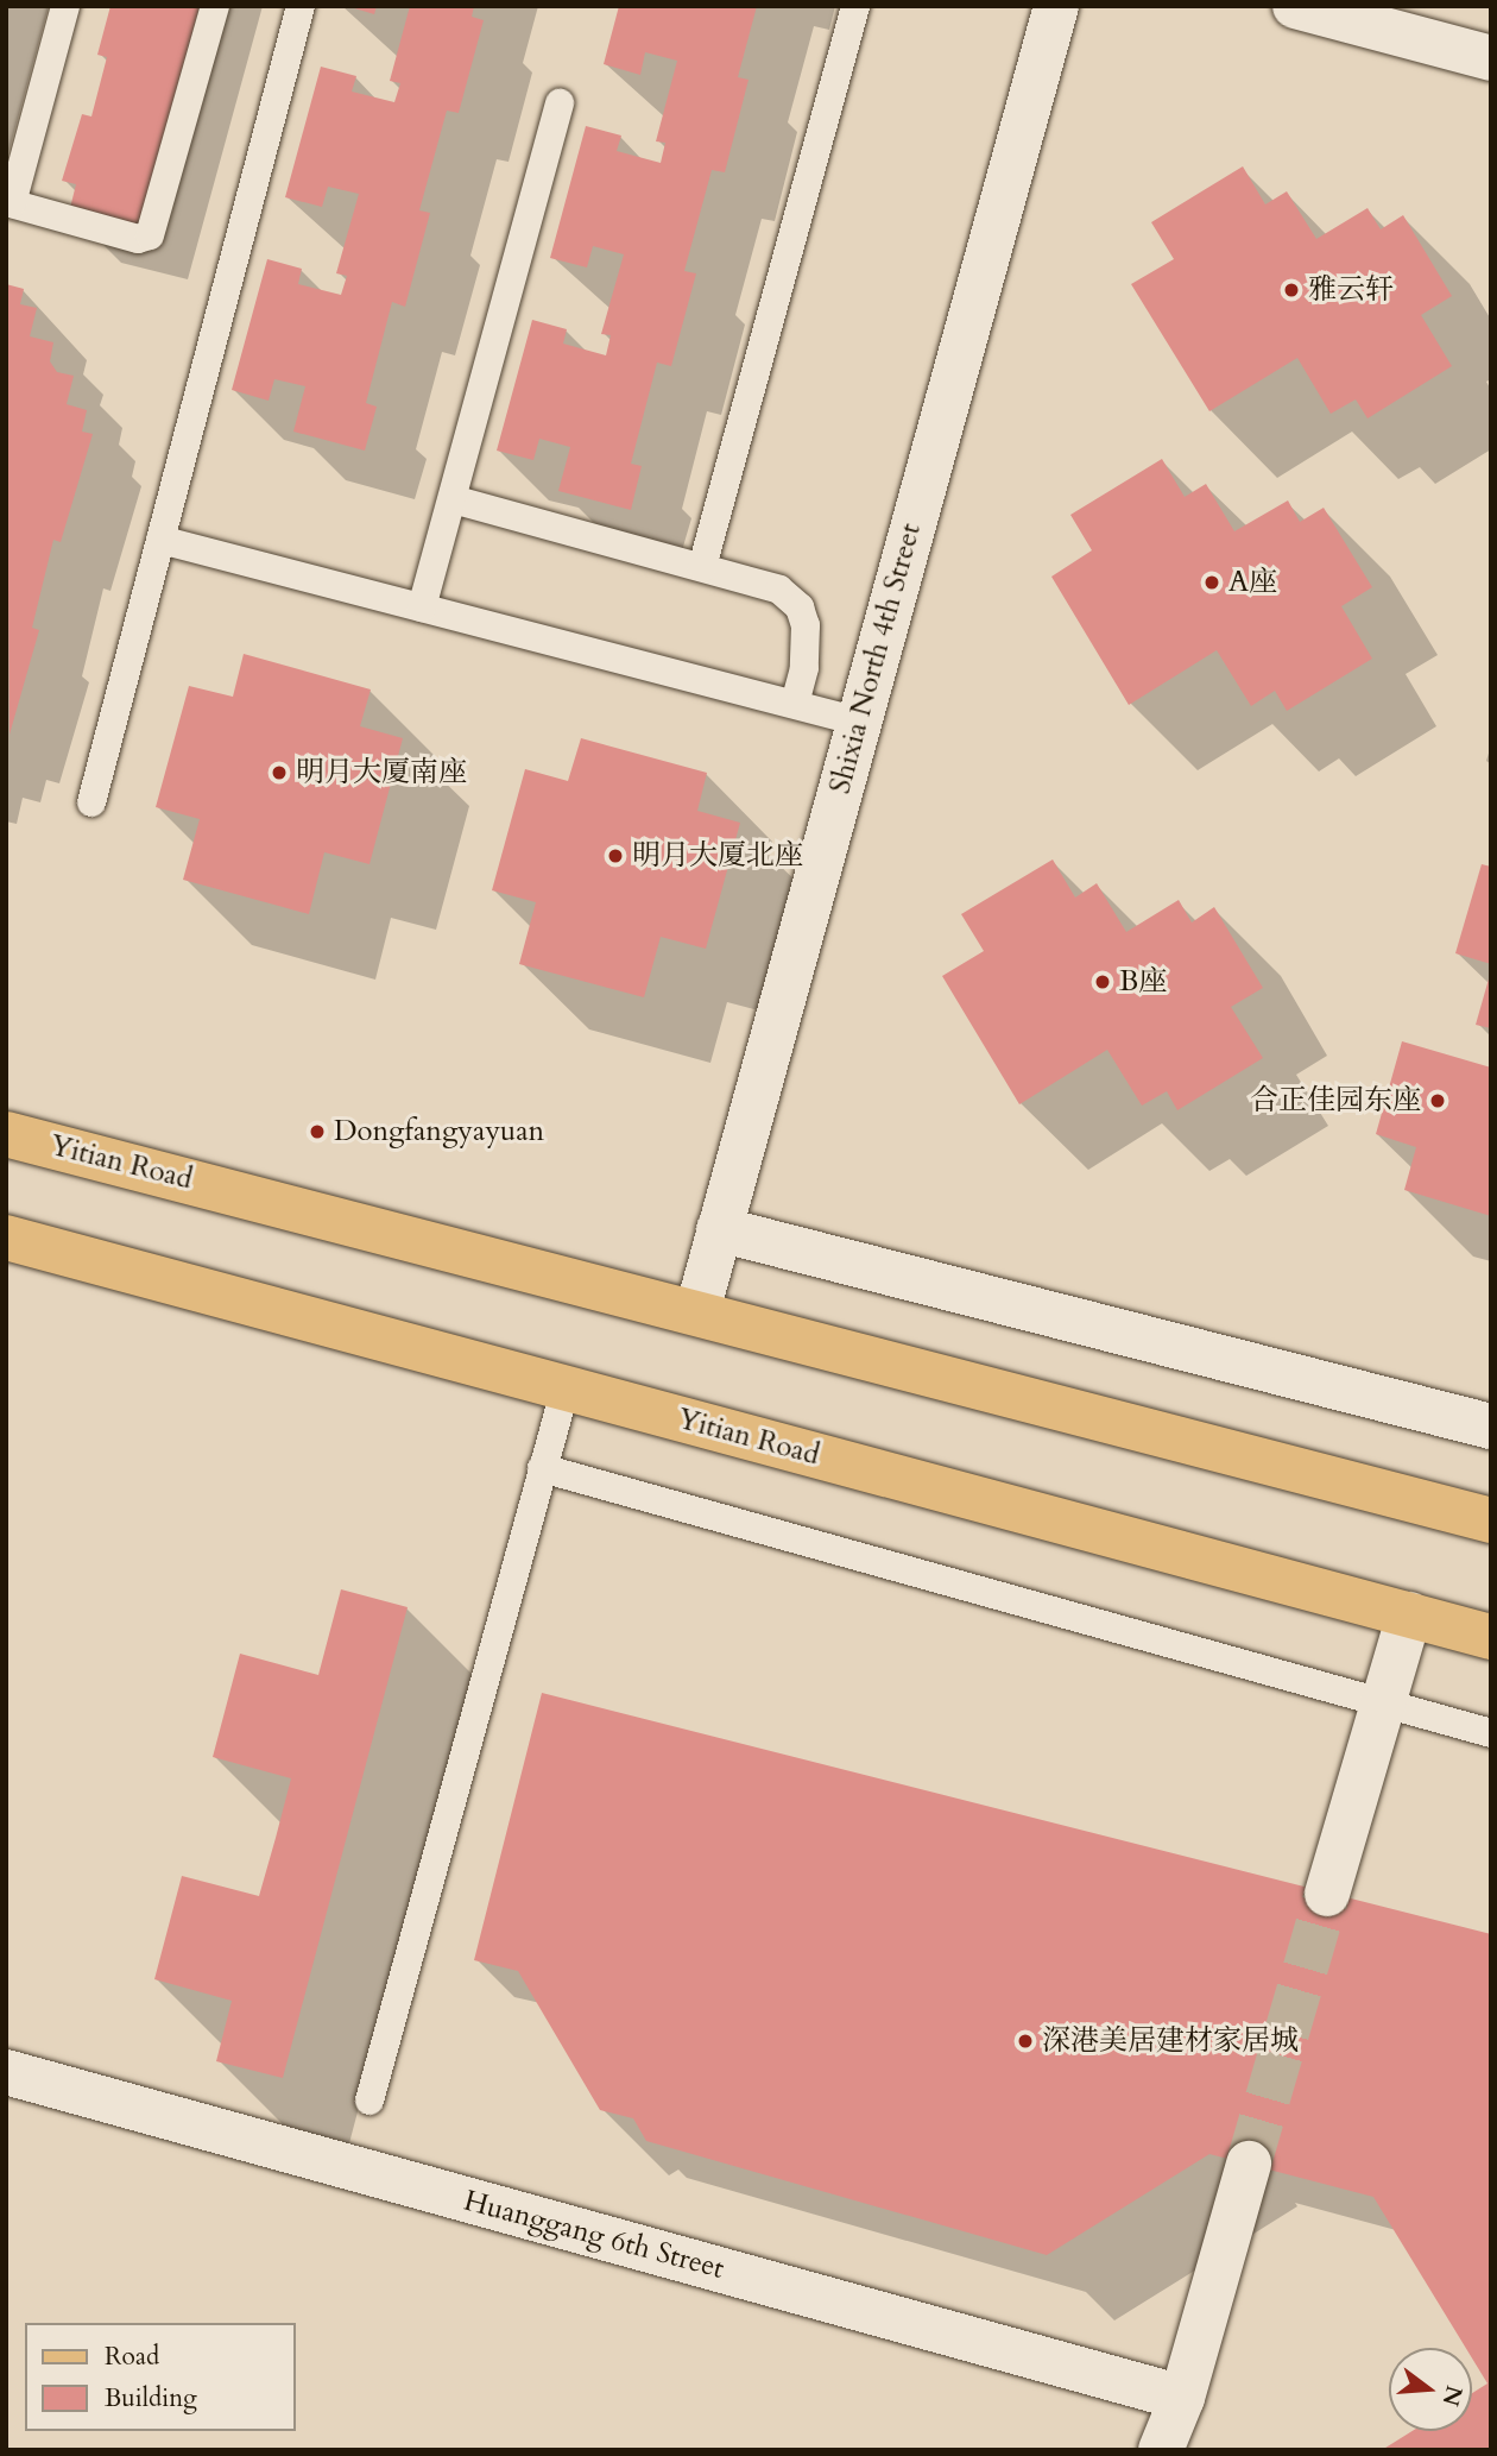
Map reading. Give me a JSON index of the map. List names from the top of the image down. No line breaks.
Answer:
{"streets":{"main road":["Yitian Road"],"street":["Shixia North 4th Street","Huanggang 6th Street"]},"crossings":[["Shixia North 4th Street","Yitian Road"]],"places":["雅云轩","A座","明月大厦南座","明月大厦北座","B座","合正佳园东座","Dongfangyayuan","深港美居建材家居城"],"legend":["Road","Building"],"north":"right"}
